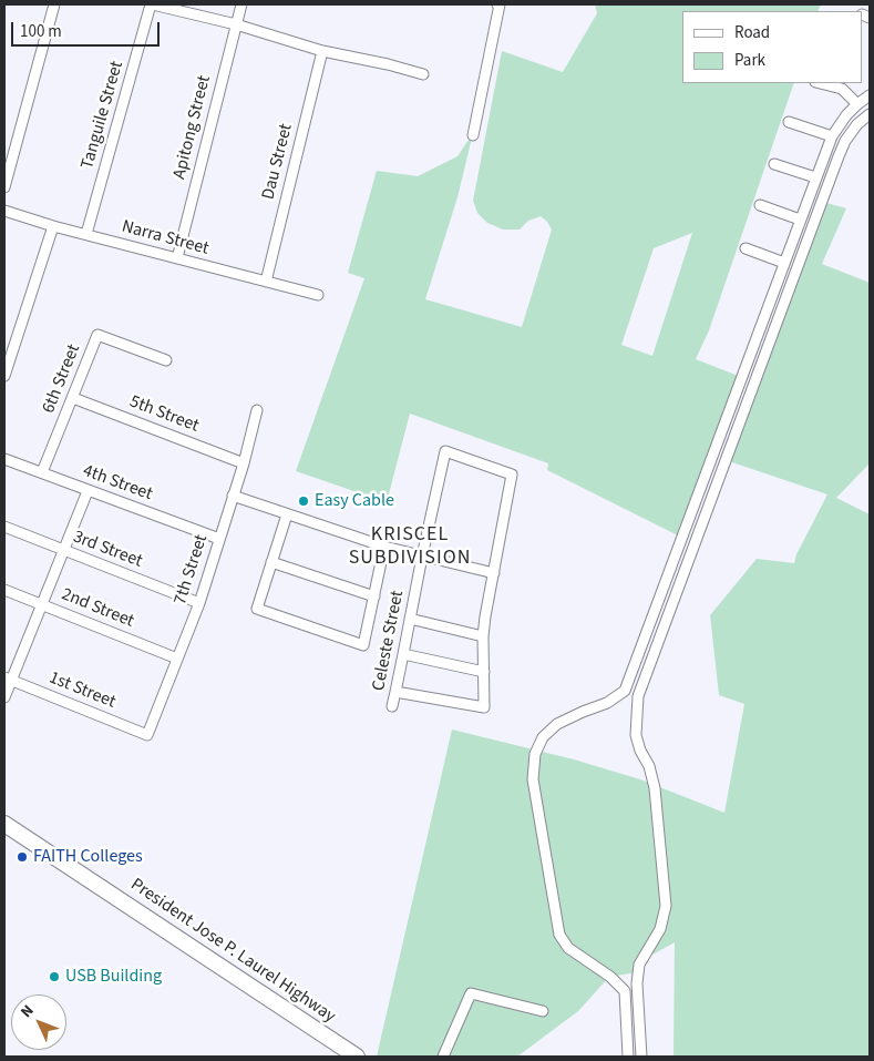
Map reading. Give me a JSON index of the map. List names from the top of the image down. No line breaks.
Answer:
{"streets":{"highway":["President Jose P. Laurel Highway"],"street":["Tanguile Street","Apitong Street","Dau Street","Narra Street","6th Street","5th Street","4th Street","3rd Street","7th Street","2nd Street","Celeste Street","1st Street"]},"crossings":[["Tanguile Street","Narra Street"],["Apitong Street","Narra Street"],["Dau Street","Narra Street"],["6th Street","5th Street"],["6th Street","4th Street"],["5th Street","7th Street"],["4th Street","7th Street"],["3rd Street","7th Street"],["7th Street","2nd Street"],["7th Street","1st Street"]],"districts":["KRISCEL SUBDIVISION"],"places":["Easy Cable","FAITH Colleges","USB Building"],"legend":["Road","Park"],"scale_bar":"100 m","north":"top left"}
